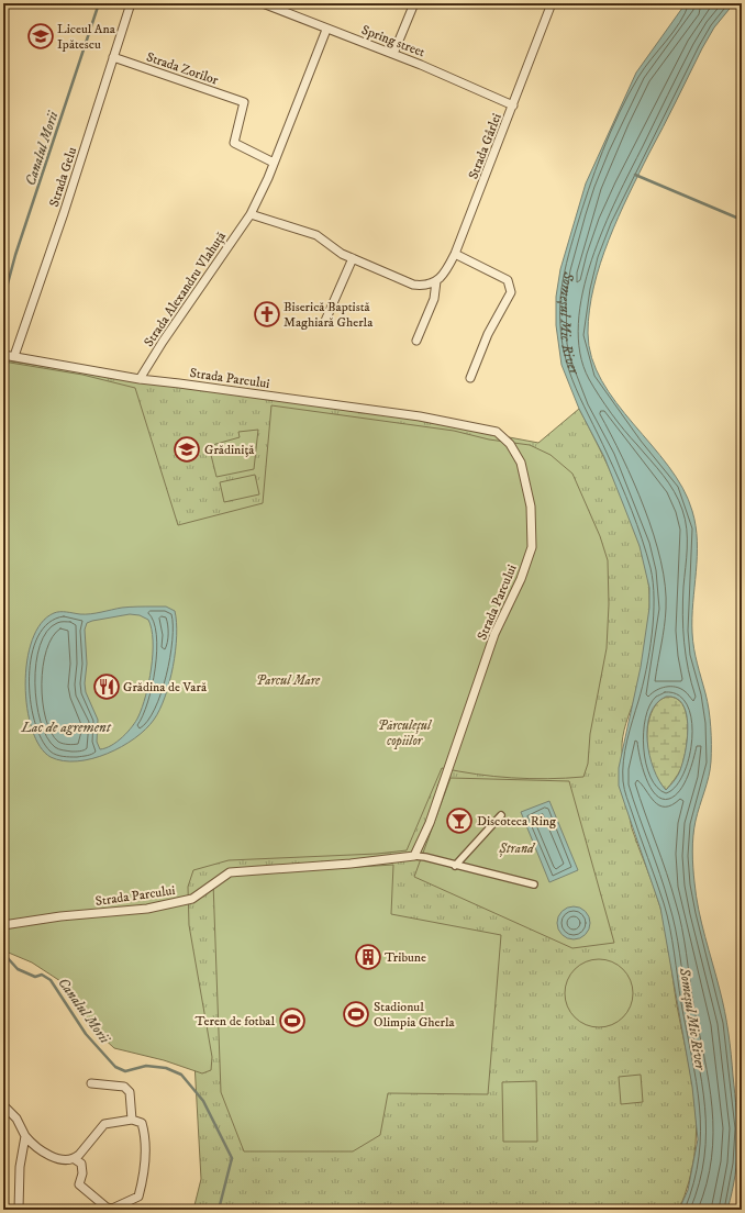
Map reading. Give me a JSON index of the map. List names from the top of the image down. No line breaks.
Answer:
{"streets":{"street":["Spring street","Strada Zorilor","Strada Gârlei","Strada Gelu","Strada Alexandru Vlahuță","Strada Parcului"]},"crossings":[["Spring street","Strada Gârlei"],["Spring street","Strada Alexandru Vlahuță"],["Strada Zorilor","Strada Gelu"],["Strada Zorilor","Strada Alexandru Vlahuță"],["Strada Gelu","Strada Parcului"],["Strada Alexandru Vlahuță","Strada Parcului"]],"water":["Canalul Morii","Someşul Mic River","Lac de agrement"],"parks":["Parcul Mare","Părculețul copiilor","Ștrand"],"places":{"school or university":["Liceul Ana Ipătescu","Grădiniță"],"church":["Biserică Baptistă Maghiară Gherla"],"restaurant":["Grădina de Vară"],"bar":["Discoteca Ring"],"building":["Tribune"],"sports":["Stadionul Olimpia Gherla","Teren de fotbal"]}}
